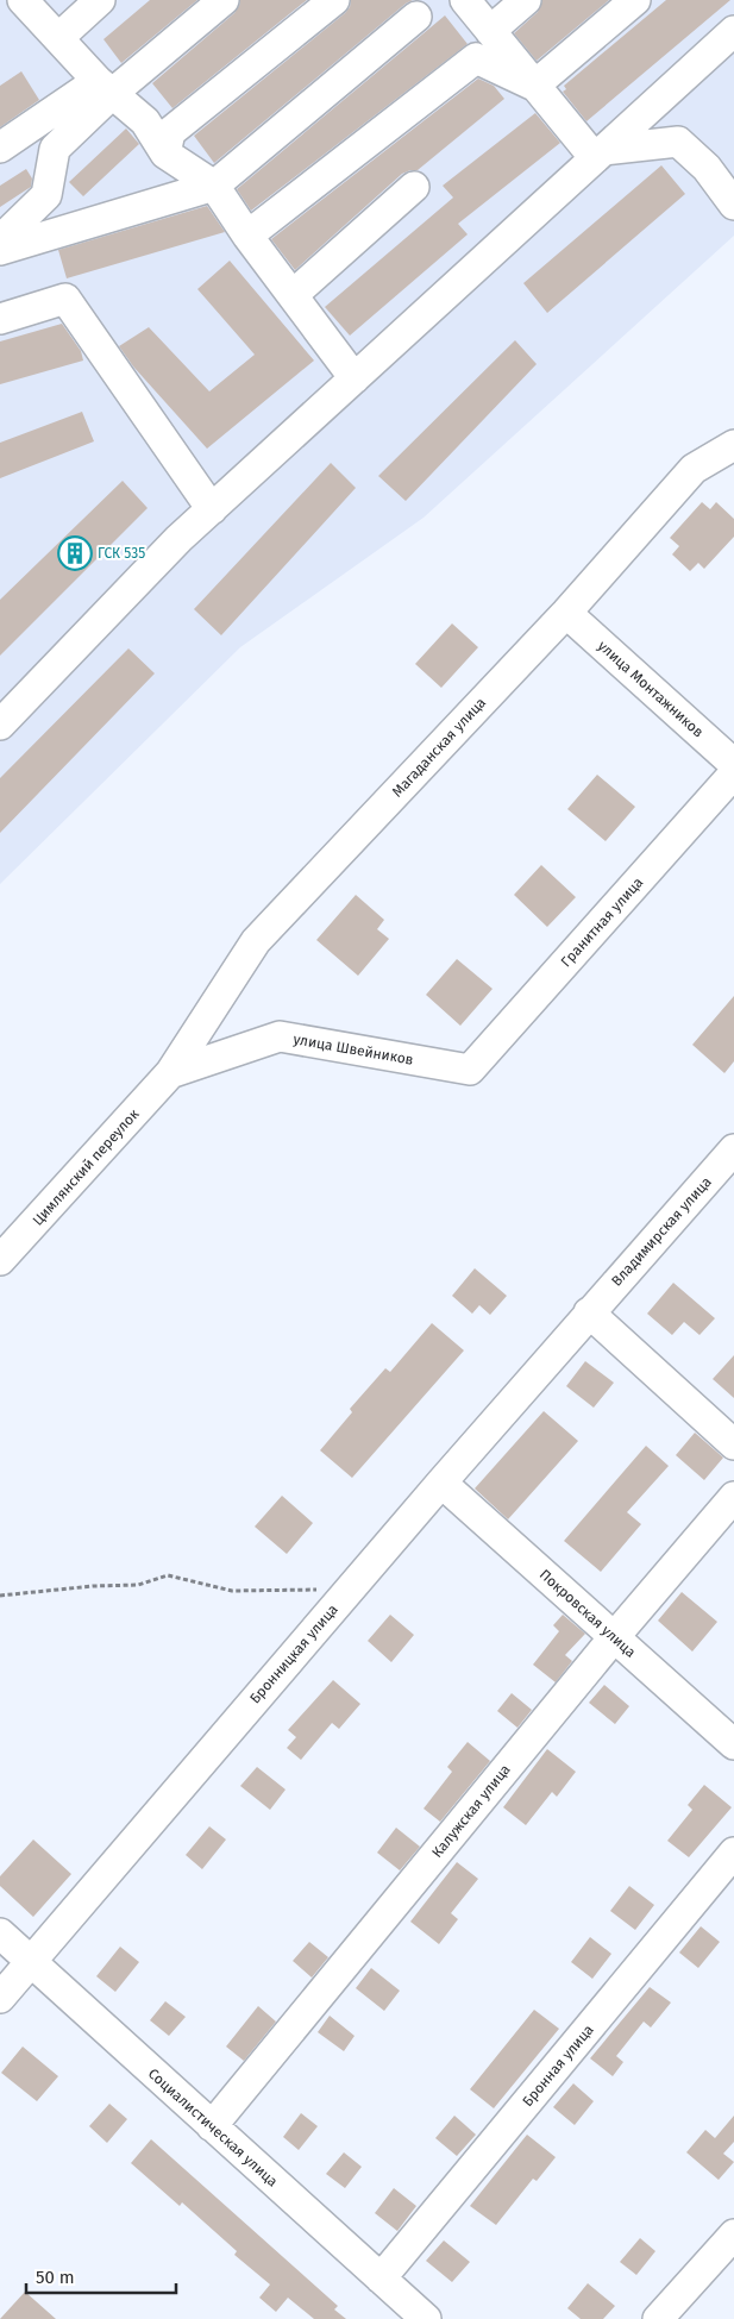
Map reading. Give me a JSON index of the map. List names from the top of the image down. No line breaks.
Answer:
{"streets":{"street":["улица Монтажников","Магаданская улица","Гранитная улица","улица Швейников","Цимлянский переулок","Владимирская улица","Покровская улица","Бронницкая улица","Калужская улица","Бронная улица","Социалистическая улица"]},"crossings":[["улица Монтажников","Магаданская улица"],["Магаданская улица","улица Швейников"],["Магаданская улица","Цимлянский переулок"],["Гранитная улица","улица Швейников"],["улица Швейников","Цимлянский переулок"],["Владимирская улица","Бронницкая улица"],["Покровская улица","Бронницкая улица"],["Покровская улица","Калужская улица"],["Бронницкая улица","Социалистическая улица"],["Калужская улица","Социалистическая улица"],["Бронная улица","Социалистическая улица"]],"places":{"building":["ГСК 535"]},"scale_bar":"50 m"}
